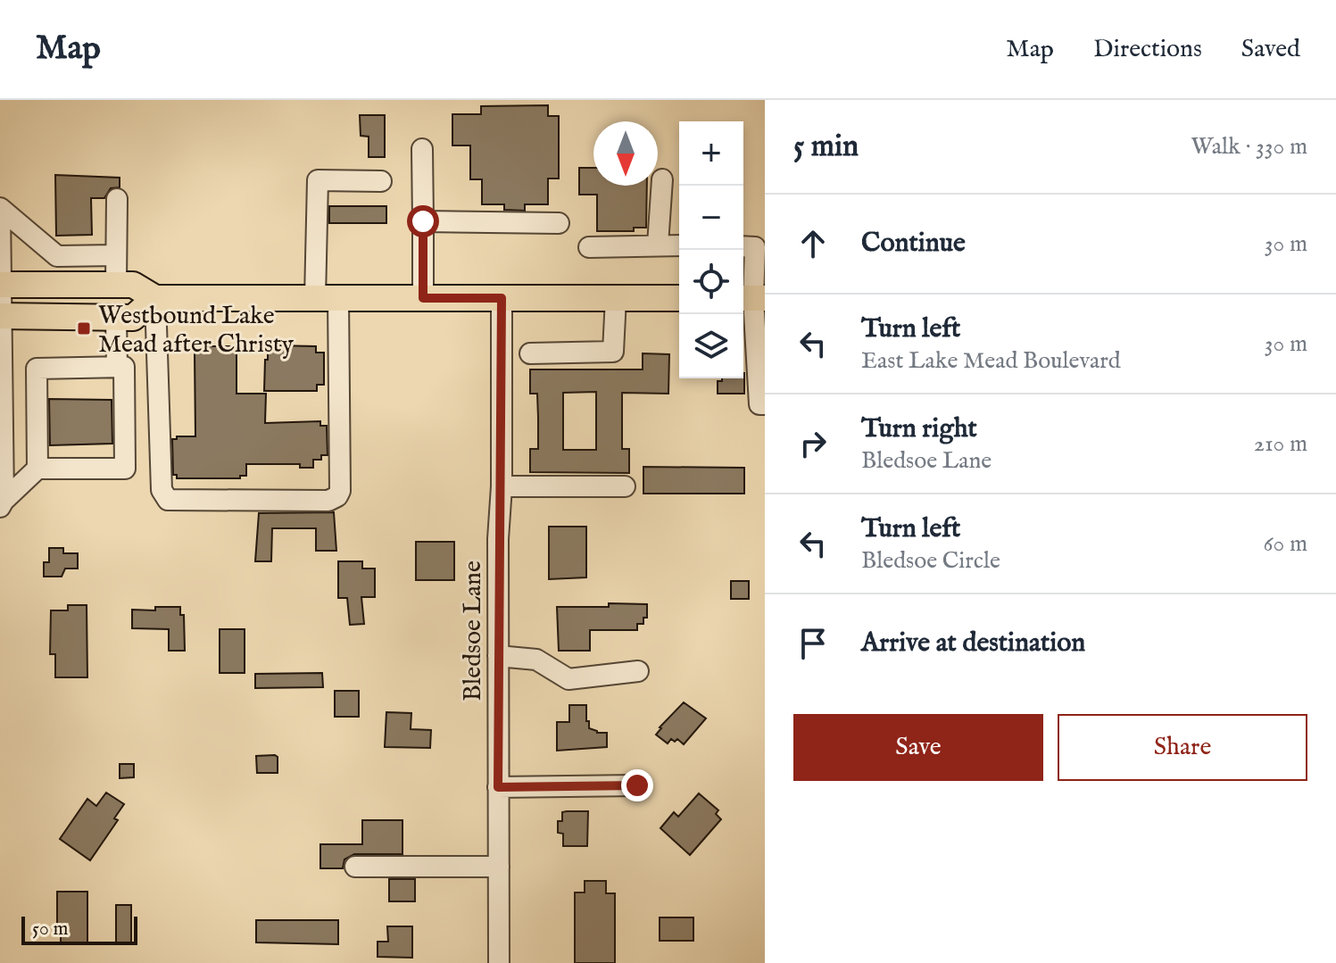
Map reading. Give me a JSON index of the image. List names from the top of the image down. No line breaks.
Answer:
{"streets":{"street":["Bledsoe Lane"]},"places":{"transit":["Westbound Lake Mead after Christy"]},"scale_bar":"50 m","north":"bottom","page":{"header":"Map","nav":["Map","Directions","Saved"],"heading":["5 min","Walk · 330 m"],"map_buttons":["+","−"],"list":[["Continue","30 m"],["Turn left","East Lake Mead Boulevard","30 m"],["Turn right","Bledsoe Lane","210 m"],["Turn left","Bledsoe Circle","60 m"],"Arrive at destination"],"buttons":["Save","Share"],"scale":"50 m"}}
